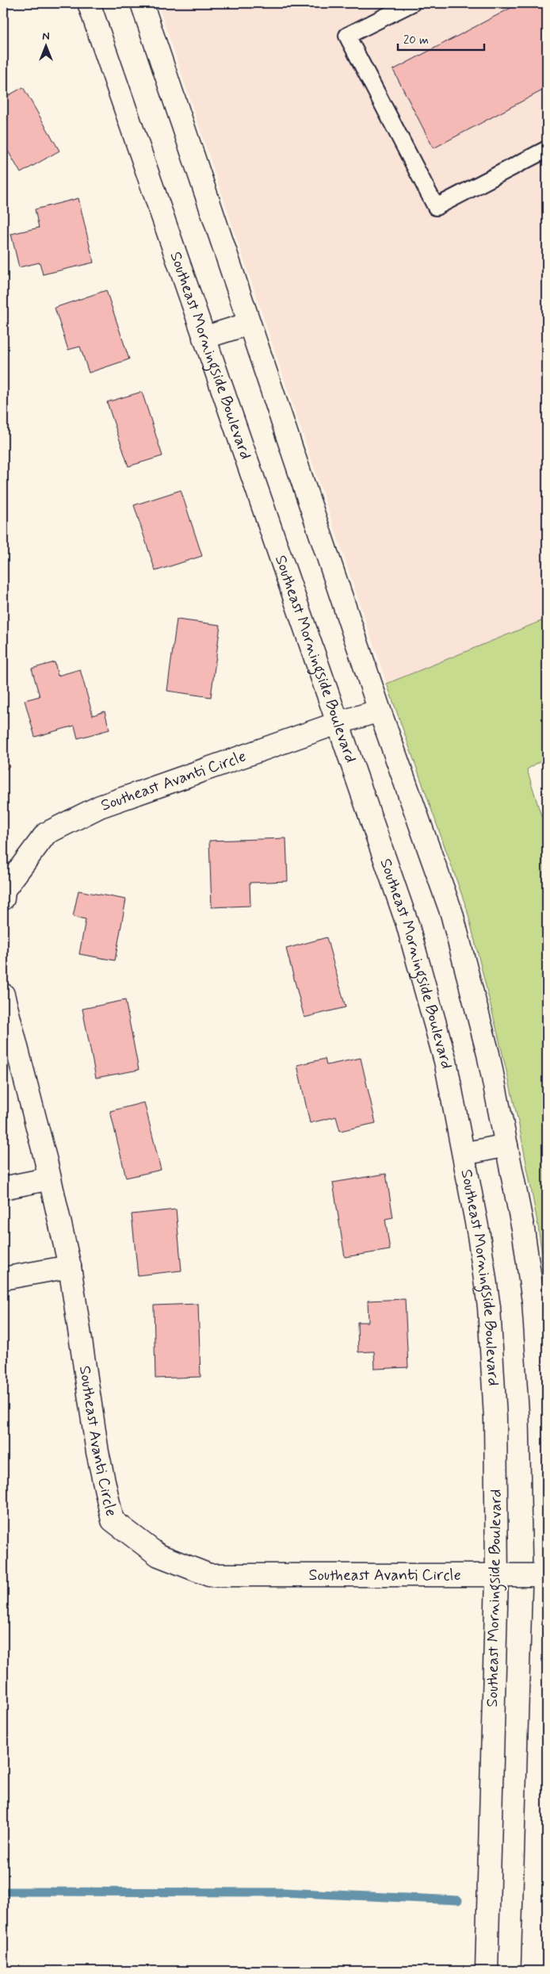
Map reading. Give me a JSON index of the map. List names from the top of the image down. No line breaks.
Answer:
{"streets":{"street":["Southeast Morningside Boulevard","Southeast Avanti Circle"]},"crossings":[["Southeast Morningside Boulevard","Southeast Avanti Circle"]],"scale_bar":"20 m","north":"top"}
